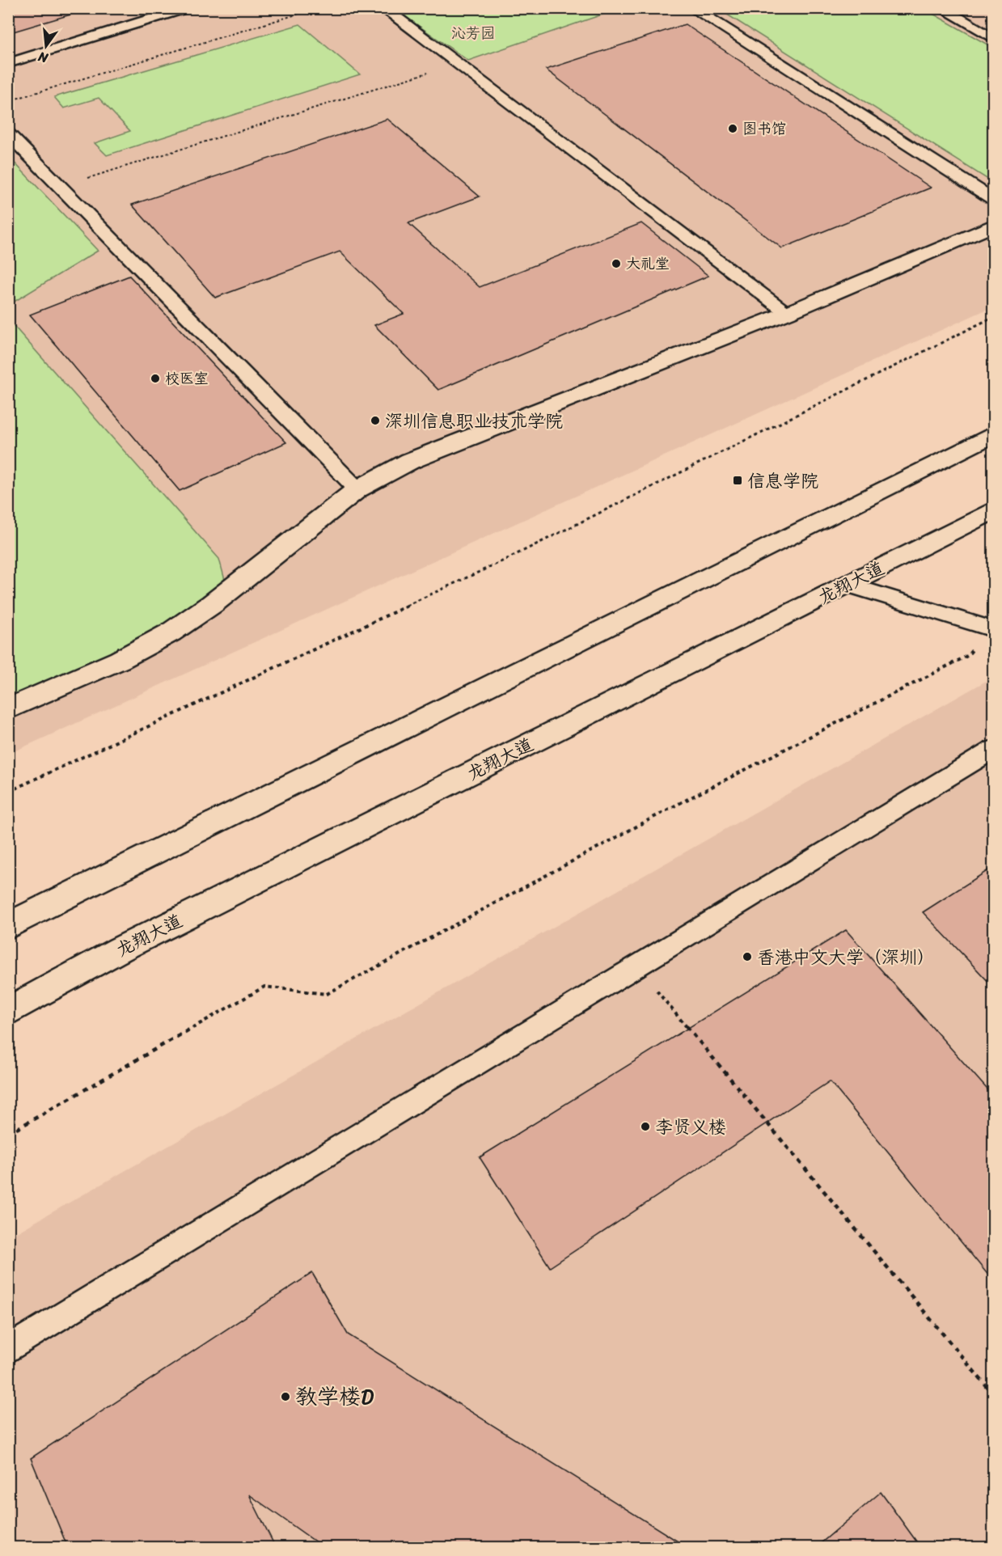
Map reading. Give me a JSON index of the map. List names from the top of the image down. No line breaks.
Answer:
{"streets":{"main road":["龙翔大道"]},"parks":["沁芳园"],"places":{"other":["图书馆","大礼堂","校医室","深圳信息职业技术学院","香港中文大学（深圳）","李贤义楼","教学楼D"],"transit":["信息学院"]},"north":"bottom"}
